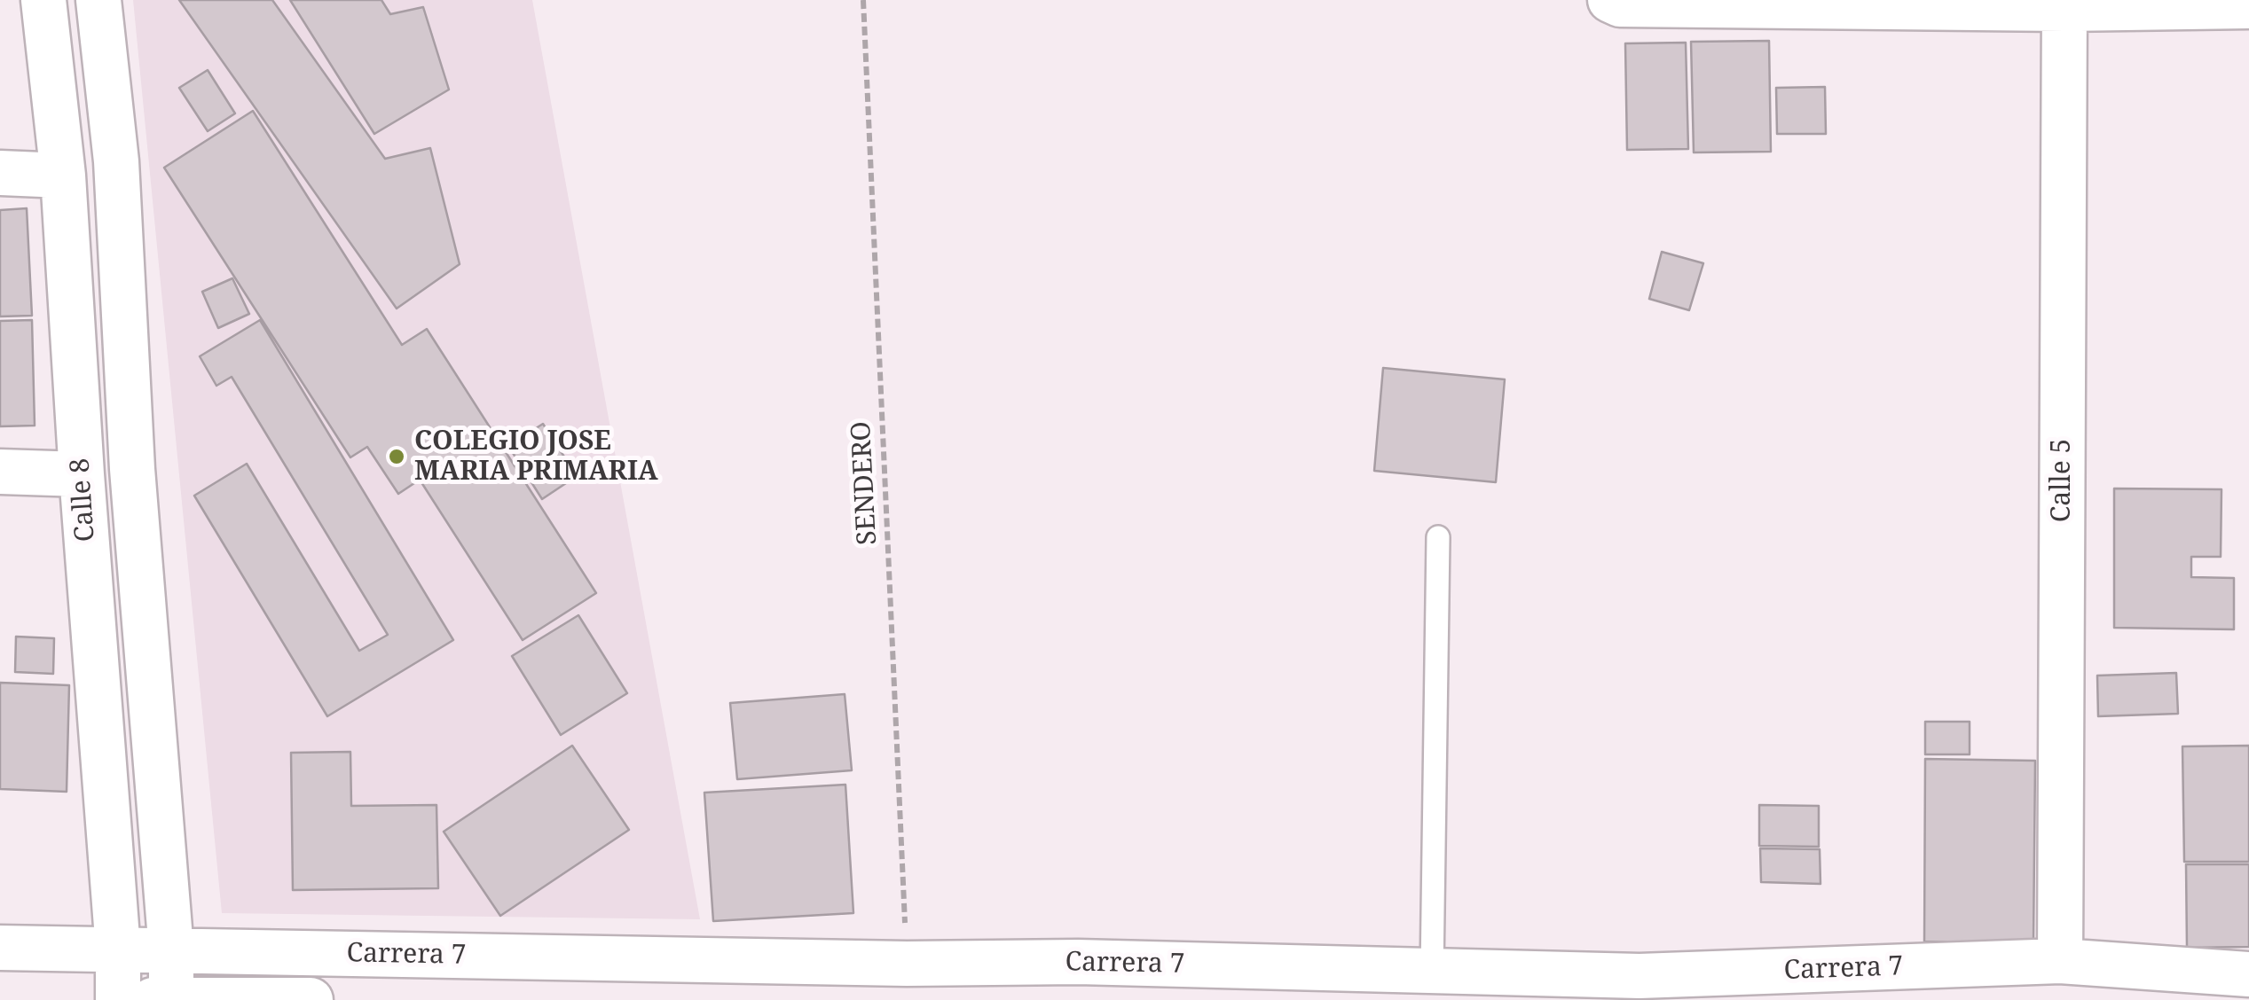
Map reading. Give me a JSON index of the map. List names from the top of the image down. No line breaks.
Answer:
{"streets":{"street":["Calle 5","Calle 8","Carrera 7"],"path":["SENDERO"]},"crossings":[["Calle 5","Carrera 7"],["SENDERO","Carrera 7"],["Calle 8","Carrera 7"]],"places":["COLEGIO JOSE MARIA PRIMARIA"]}
